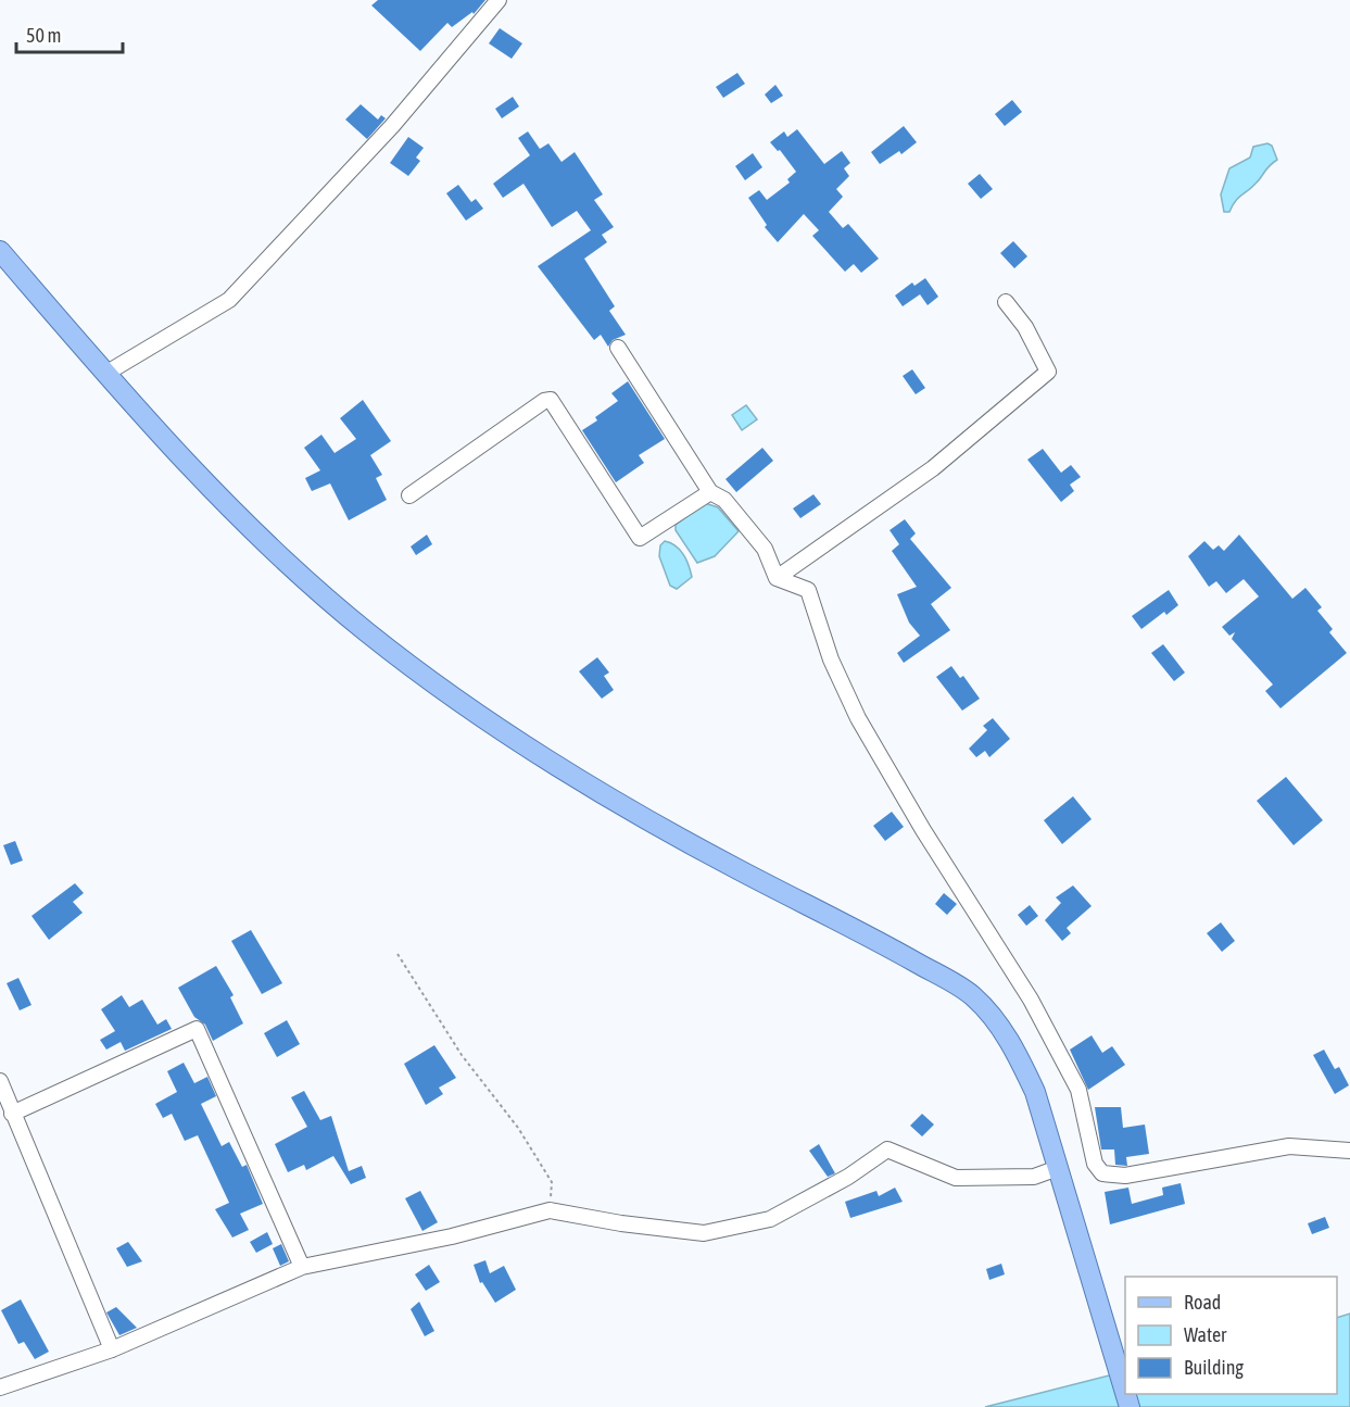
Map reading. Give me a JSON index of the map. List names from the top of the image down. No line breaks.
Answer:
{"legend":["Road","Water","Building"],"scale_bar":"50 m"}
